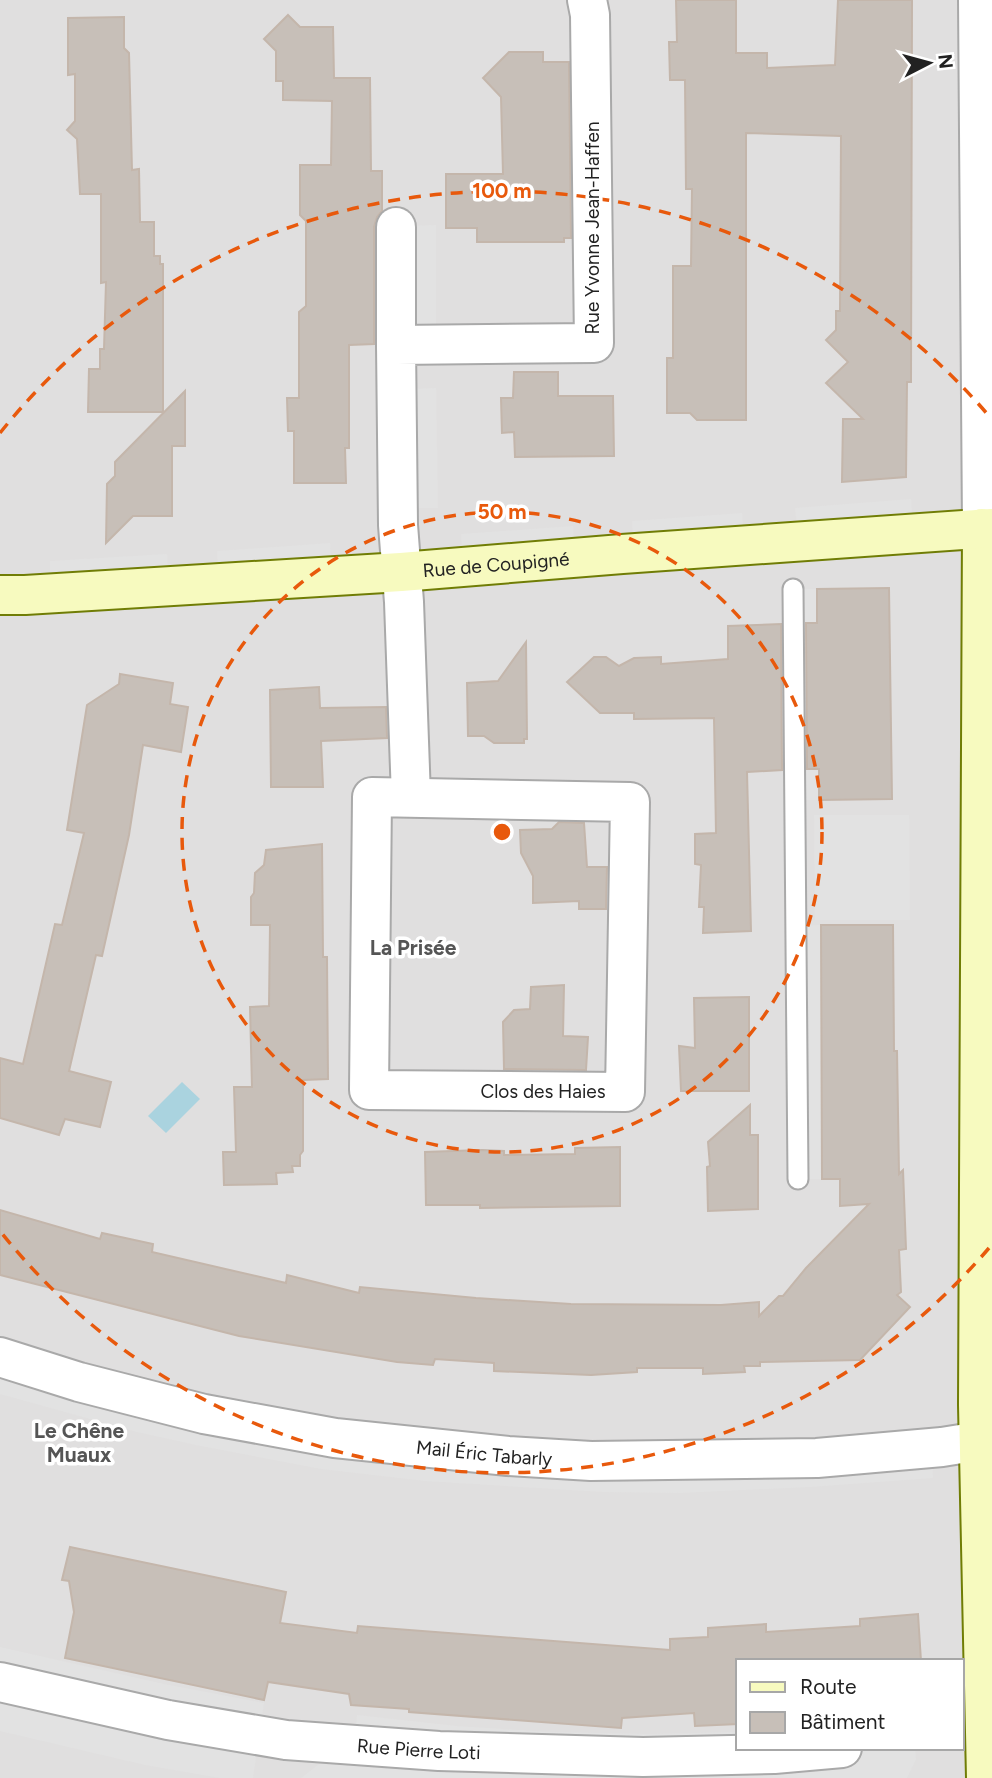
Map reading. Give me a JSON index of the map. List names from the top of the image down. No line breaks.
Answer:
{"streets":{"street":["Rue Yvonne Jean-Haffen","Rue de Coupigné","Clos des Haies","Mail Éric Tabarly","Rue Pierre Loti"]},"districts":["La Prisée","Le Chêne Muaux"],"legend":["Route","Bâtiment"],"north":"right","rings":["100 m","50 m"]}
